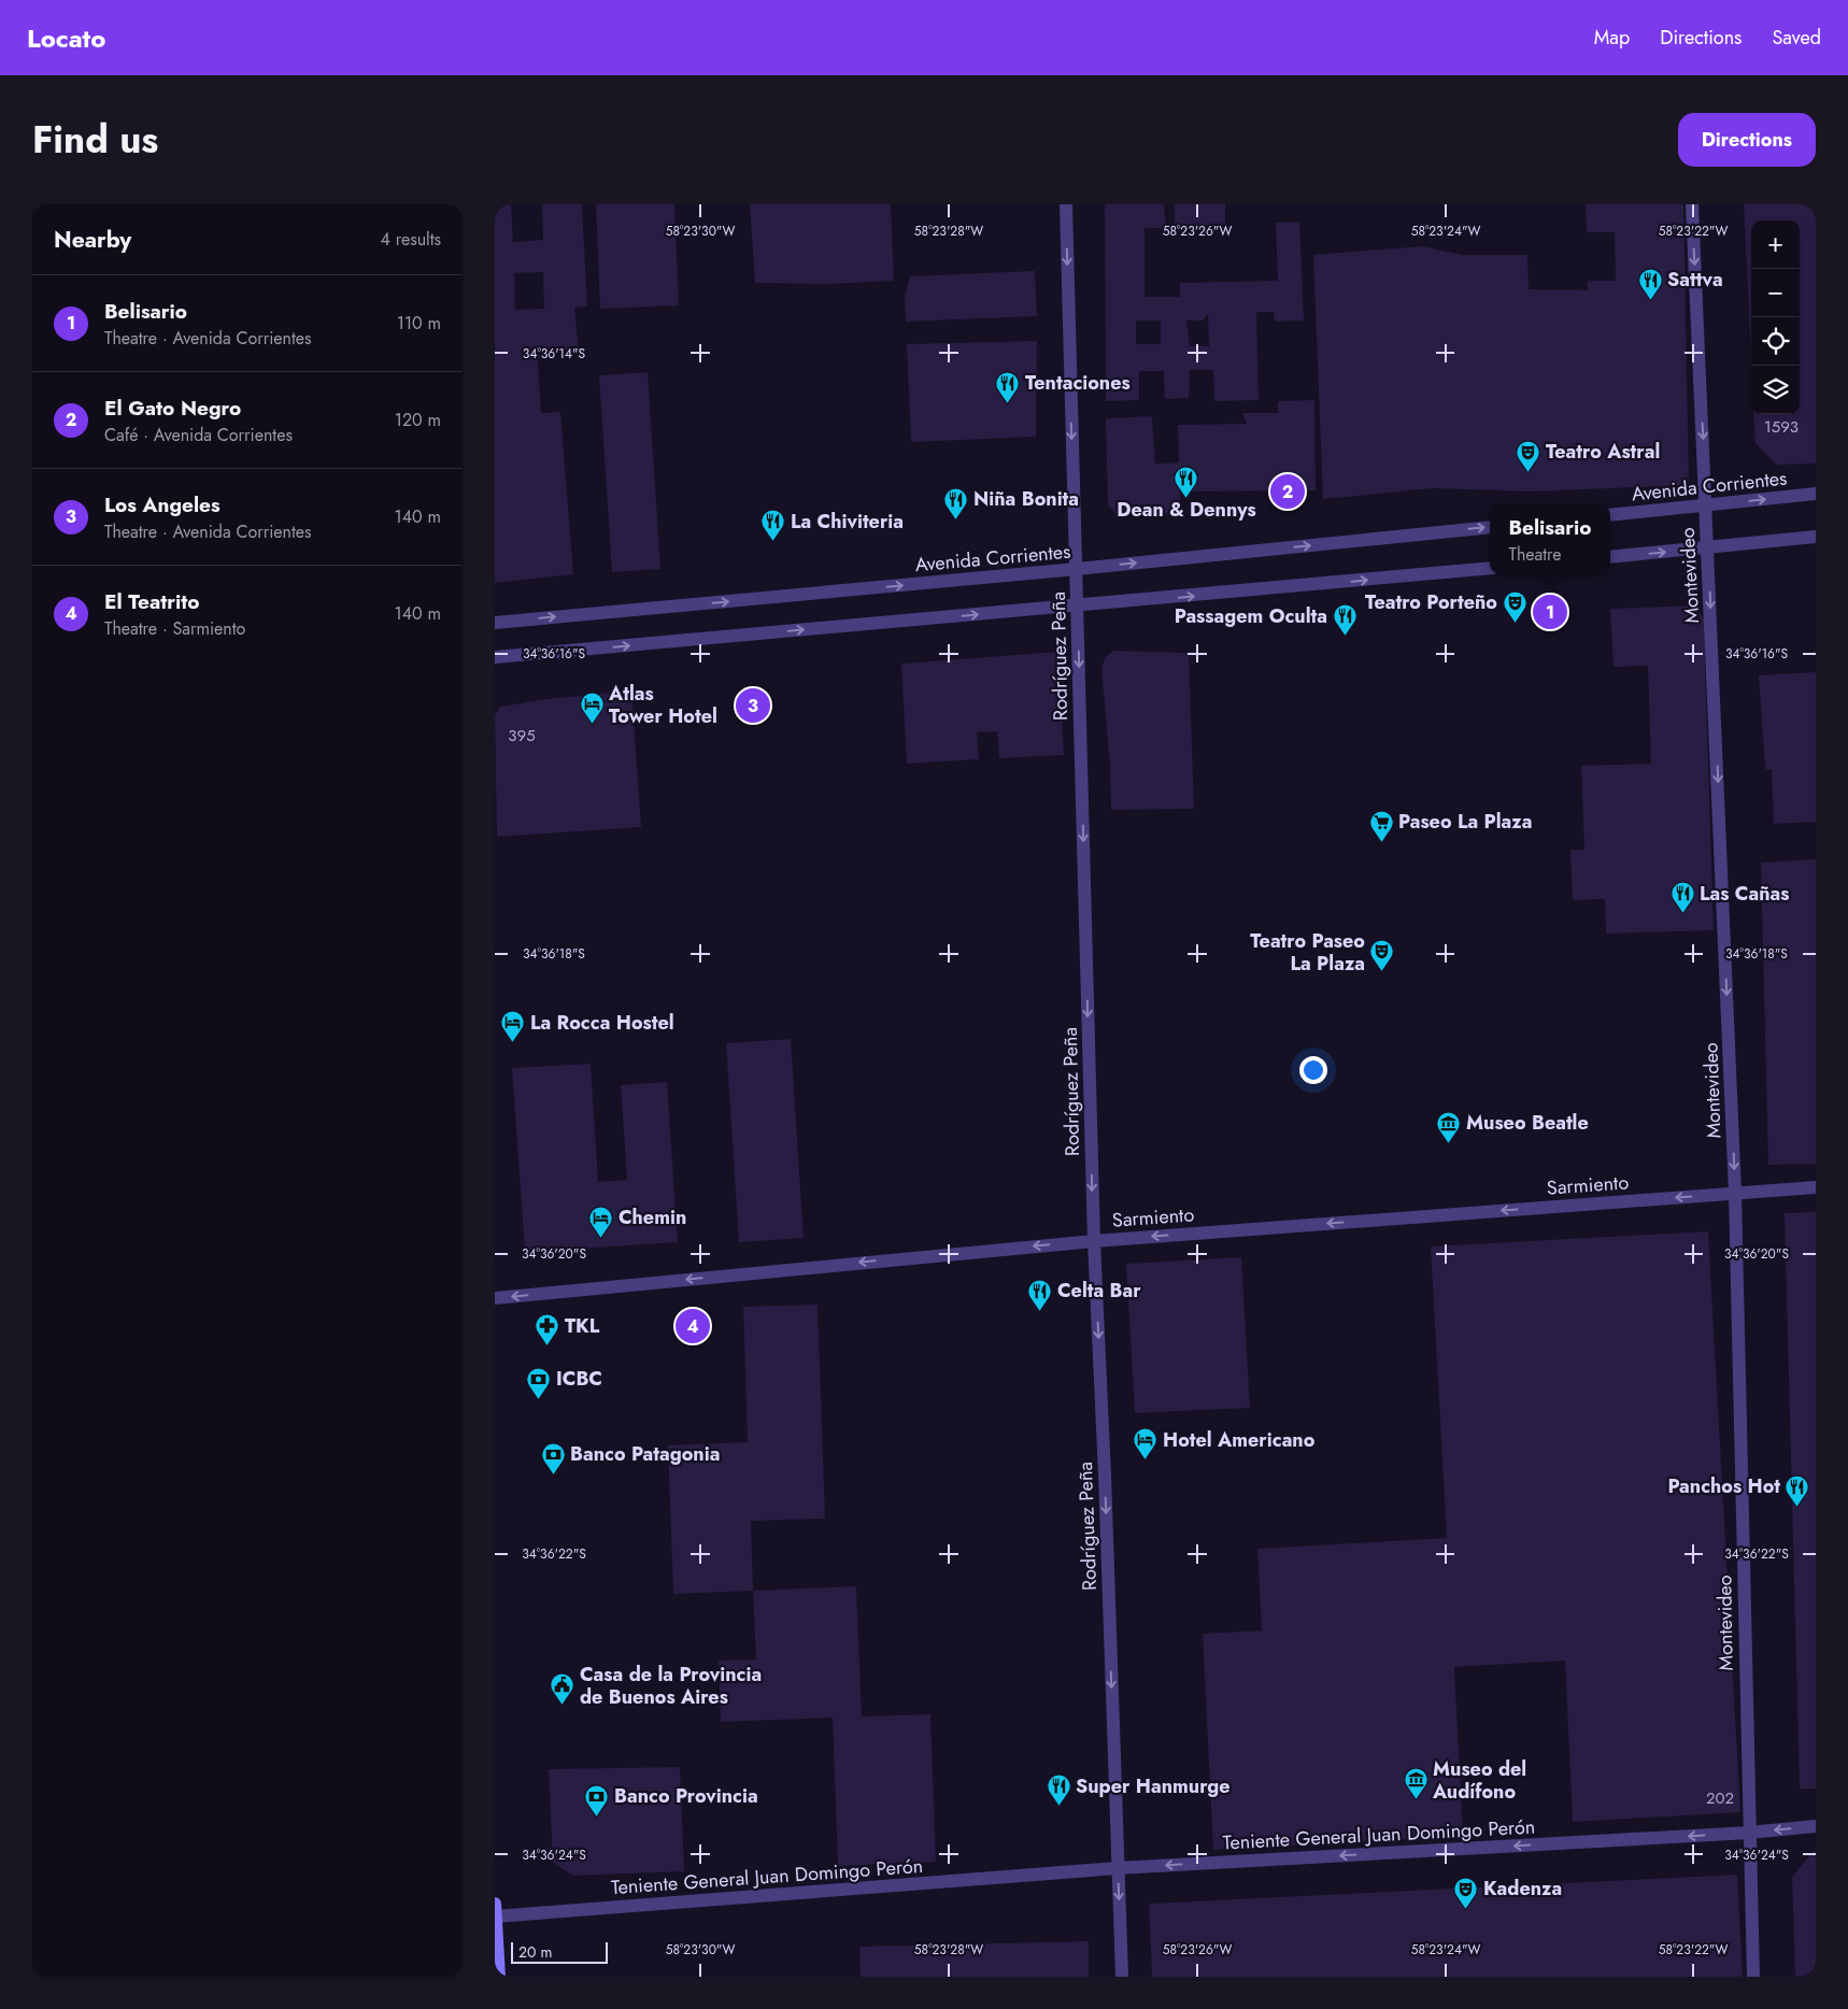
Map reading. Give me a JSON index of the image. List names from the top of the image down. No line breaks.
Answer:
{"streets":{"street":["Avenida Corrientes","Montevideo","Rodríguez Peña","Sarmiento","Teniente General Juan Domingo Perón"]},"crossings":[["Avenida Corrientes","Montevideo"],["Avenida Corrientes","Rodríguez Peña"],["Montevideo","Sarmiento"],["Montevideo","Teniente General Juan Domingo Perón"],["Rodríguez Peña","Sarmiento"],["Rodríguez Peña","Teniente General Juan Domingo Perón"]],"one_way":["Montevideo","Rodríguez Peña","Sarmiento","Teniente General Juan Domingo Perón"],"places":{"restaurant":["Sattva","Tentaciones","Dean & Dennys","Niña Bonita","La Chiviteria","Passagem Oculta","Las Cañas","Celta Bar","Panchos Hot","Super Hanmurge"],"theatre":["Teatro Astral","Teatro Porteño","Teatro Paseo La Plaza","Kadenza"],"hotel":["Atlas Tower Hotel","La Rocca Hostel","Chemin","Hotel Americano"],"supermarket":["Paseo La Plaza"],"museum":["Museo Beatle","Museo del Audífono"],"pharmacy":["TKL"],"bank":["ICBC","Banco Patagonia","Banco Provincia"],"public building":["Casa de la Provincia de Buenos Aires"]},"house_numbers":["1593","395","202"],"scale_bar":"20 m","page":{"header":"Locato","nav":["Map","Directions","Saved"],"title":"Find us","buttons":"Directions","heading":["Nearby","4 results"],"map_buttons":["+","−"],"list":[{"mark":"1","name":"Belisario","note":"Theatre · Avenida Corrientes","value":"110 m"},{"mark":"2","name":"El Gato Negro","note":"Café · Avenida Corrientes","value":"120 m"},{"mark":"3","name":"Los Angeles","note":"Theatre · Avenida Corrientes","value":"140 m"},{"mark":"4","name":"El Teatrito","note":"Theatre · Sarmiento","value":"140 m"}],"pins":["2","1","3","4"],"popup":["Belisario","Theatre"],"scale":"20 m"},"coordinates":["58°23'30\"W","58°23'28\"W","58°23'26\"W","58°23'24\"W","58°23'22\"W","34°36'14\"S","34°36'16\"S","34°36'18\"S","34°36'20\"S","34°36'22\"S","34°36'24\"S"]}
